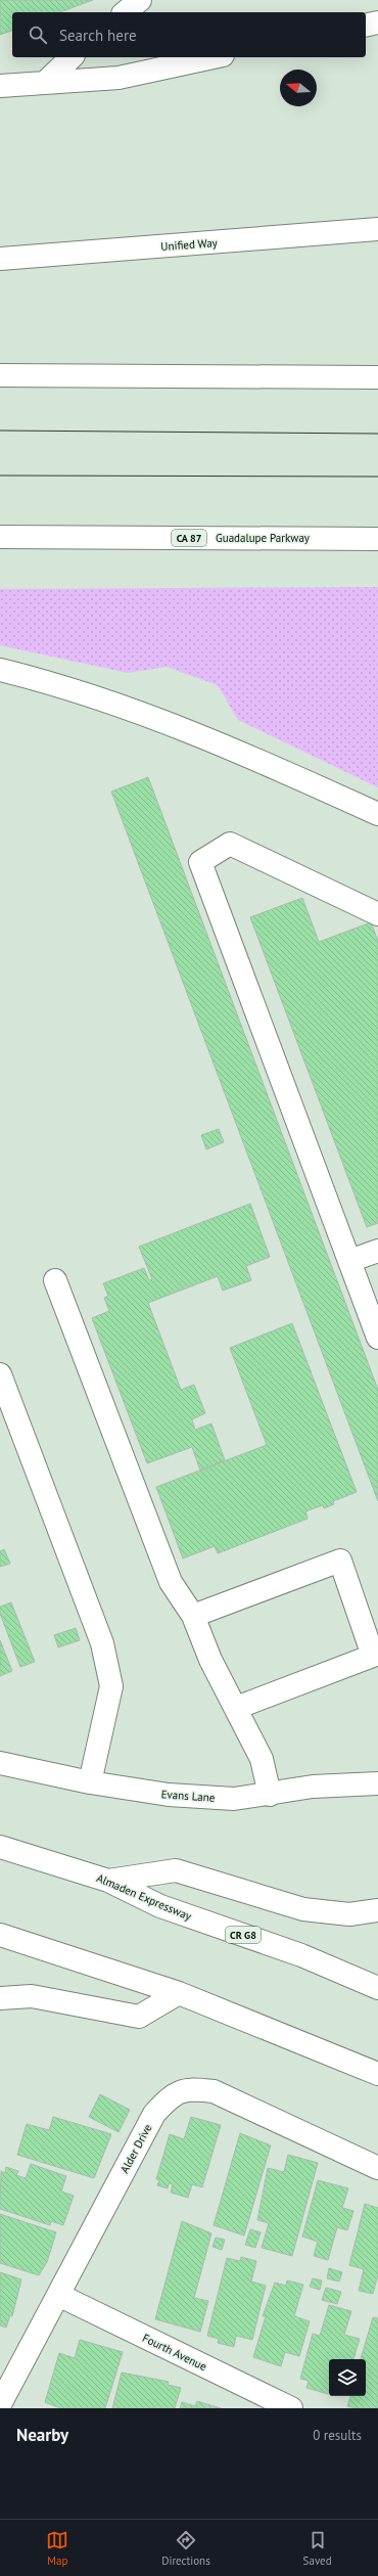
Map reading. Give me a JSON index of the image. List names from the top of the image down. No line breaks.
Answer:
{"streets":{"main road":["Unified Way","CA 87","Guadalupe Parkway","Evans Lane","Almaden Expressway","CR G8","Alder Drive","Fourth Avenue"]},"crossings":[["Alder Drive","Fourth Avenue"]],"north":"left","page":{"search":"Search here","heading":["Nearby","0 results"],"nav":["Map","Directions","Saved"]}}
